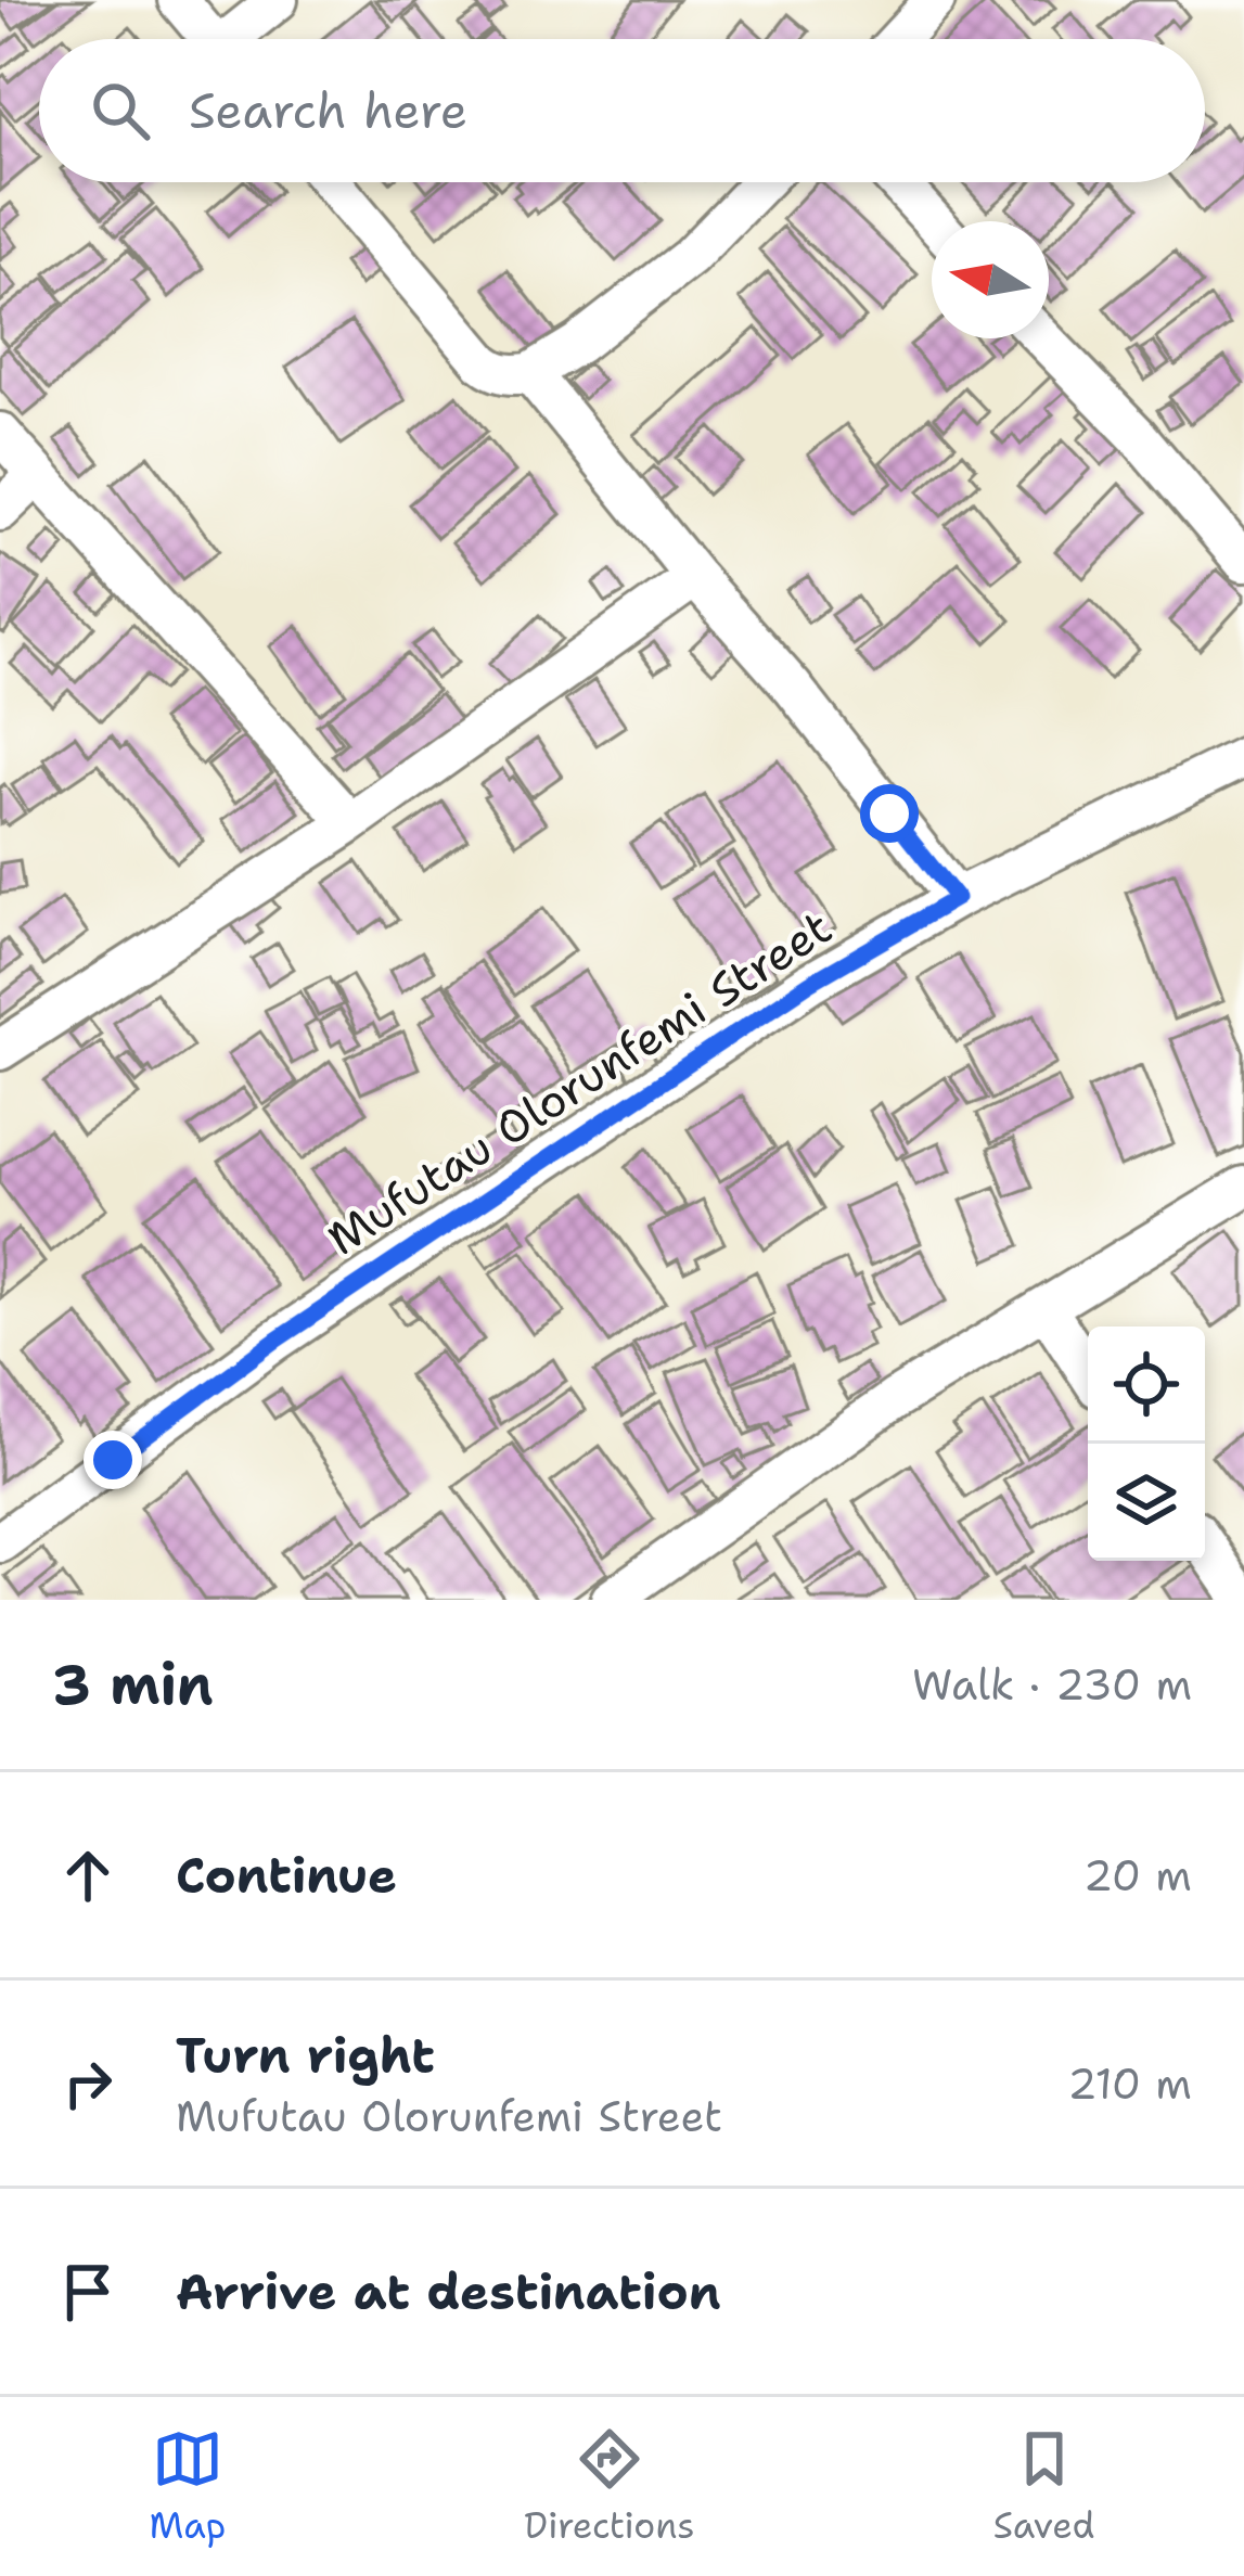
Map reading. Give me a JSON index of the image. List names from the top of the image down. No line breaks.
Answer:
{"streets":{"street":["Mufutau Olorunfemi Street"]},"north":"left","page":{"search":"Search here","heading":["3 min","Walk · 230 m"],"list":[["Continue","20 m"],["Turn right","Mufutau Olorunfemi Street","210 m"],"Arrive at destination"],"nav":["Map","Directions","Saved"]}}
